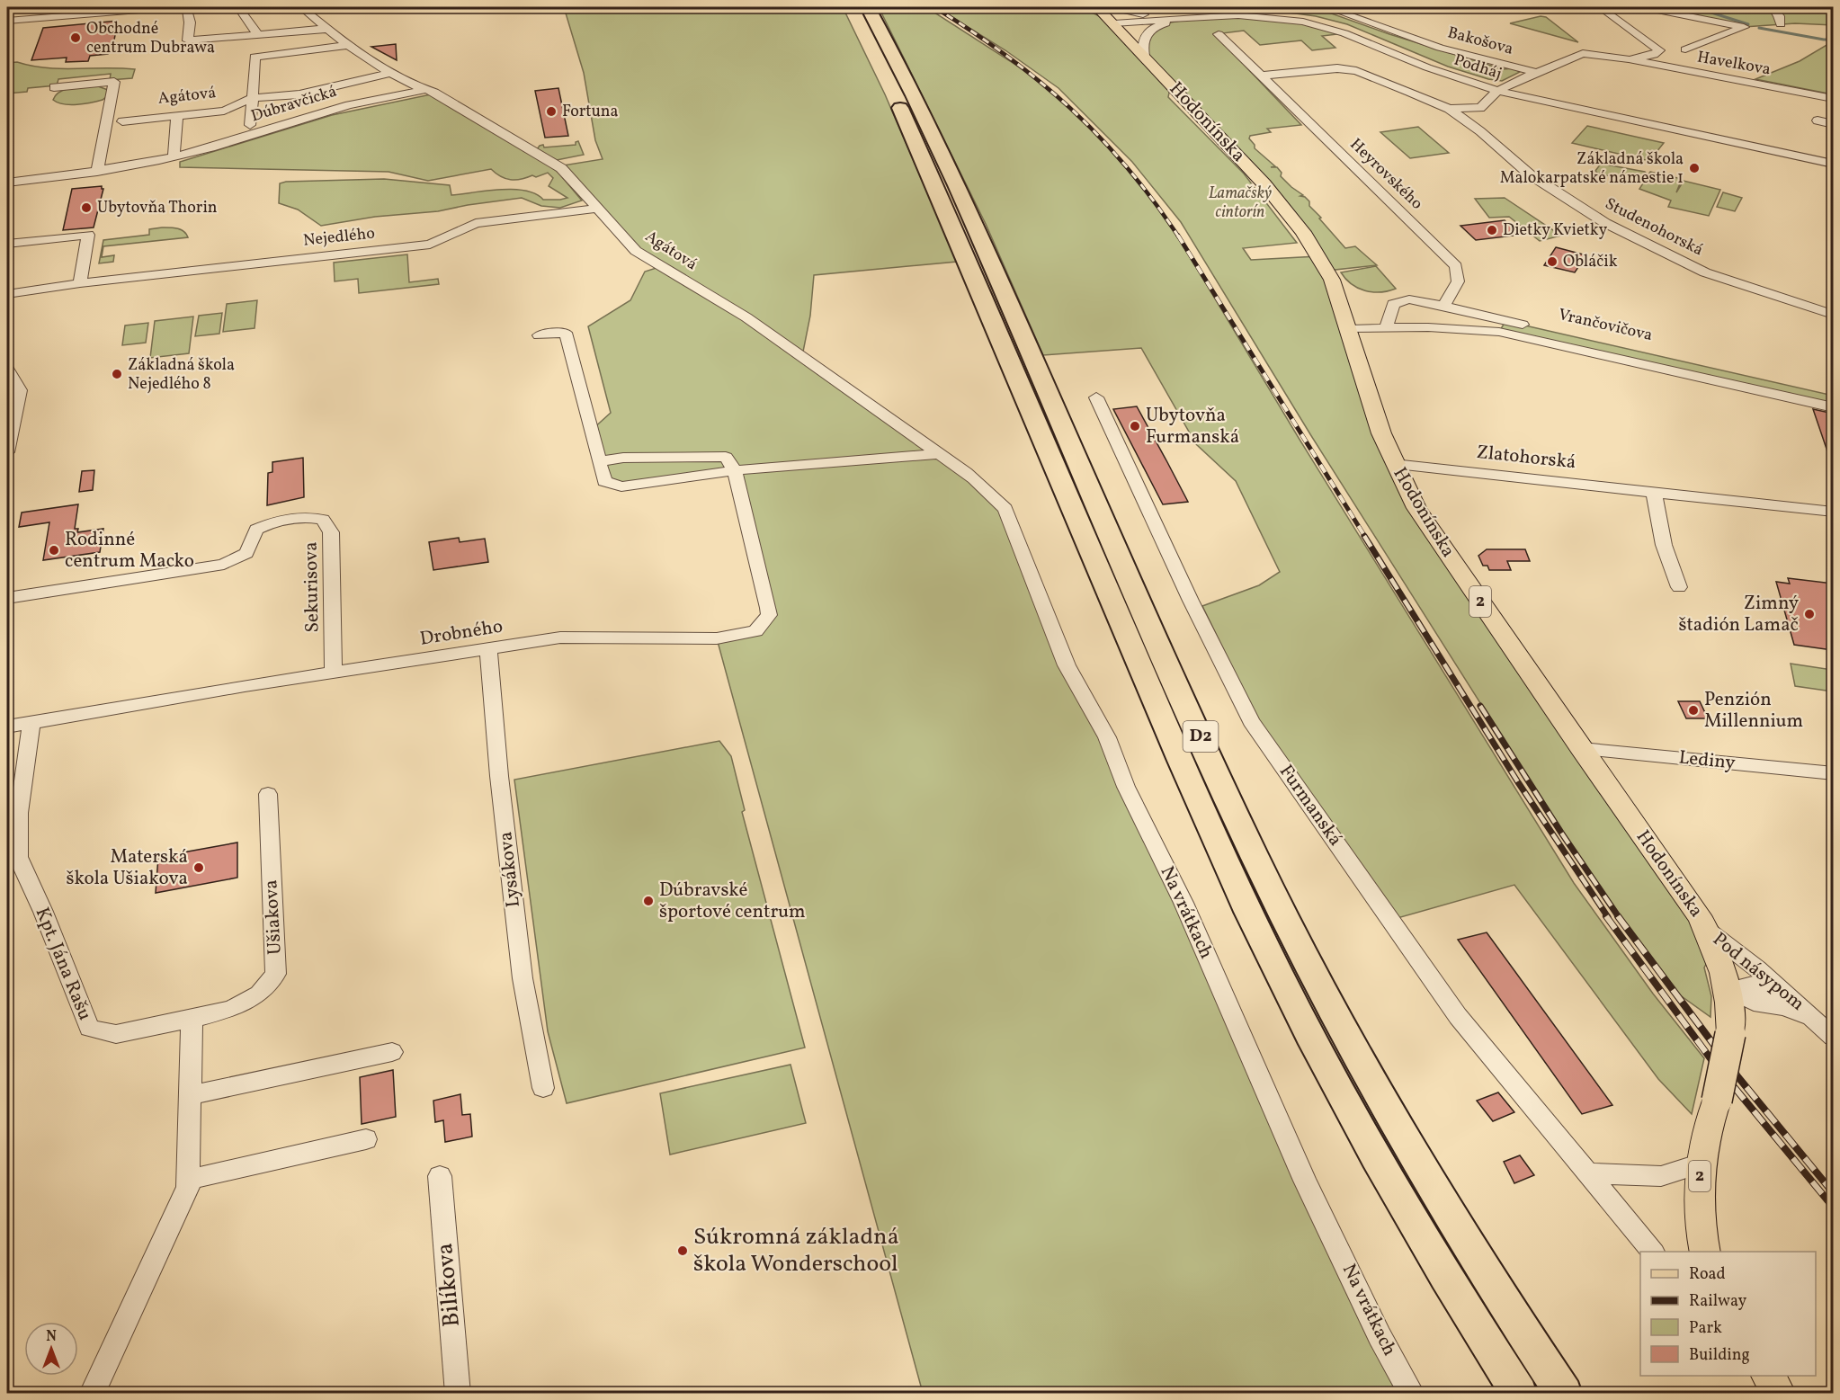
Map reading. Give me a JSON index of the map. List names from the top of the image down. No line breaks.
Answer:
{"streets":{"highway":["D2"],"main road":["Hodonínska","2"],"street":["Bakošova","Havelkova","Podháj","Agátová","Dúbravčická","Heyrovského","Studenohorská","Nejedlého","Vrančovičova","Zlatohorská","Sekurisova","Drobného","Lediny","Furmanská","Lysákova","Na vrátkach","Ušiakova","Kpt. Jána Rašu","Pod násypom","Bilíkova"]},"crossings":[["Podháj","Hodonínska"],["Agátová","Dúbravčická"],["Agátová","Nejedlého"],["Agátová","Na vrátkach"],["Hodonínska","Vrančovičova"],["Hodonínska","Zlatohorská"],["Hodonínska","2"],["Hodonínska","Lediny"],["Hodonínska","Pod násypom"],["Heyrovského","Studenohorská"],["Heyrovského","Vrančovičova"],["Sekurisova","Drobného"],["Drobného","Lysákova"],["Drobného","Kpt. Jána Rašu"],["Ušiakova","Kpt. Jána Rašu"]],"parks":["Lamačský cintorín"],"places":["Obchodné centrum Dubrawa","Fortuna","Základná škola Malokarpatské námestie 1","Ubytovňa Thorin","Dietky Kvietky","Obláčik","Základná škola Nejedlého 8","Ubytovňa Furmanská","Rodinné centrum Macko","Zimný štadión Lamač","Penzión Millennium","Materská škola Ušiakova","Dúbravské športové centrum","Súkromná základná škola Wonderschool"],"legend":["Road","Railway","Park","Building"],"north":"top"}
